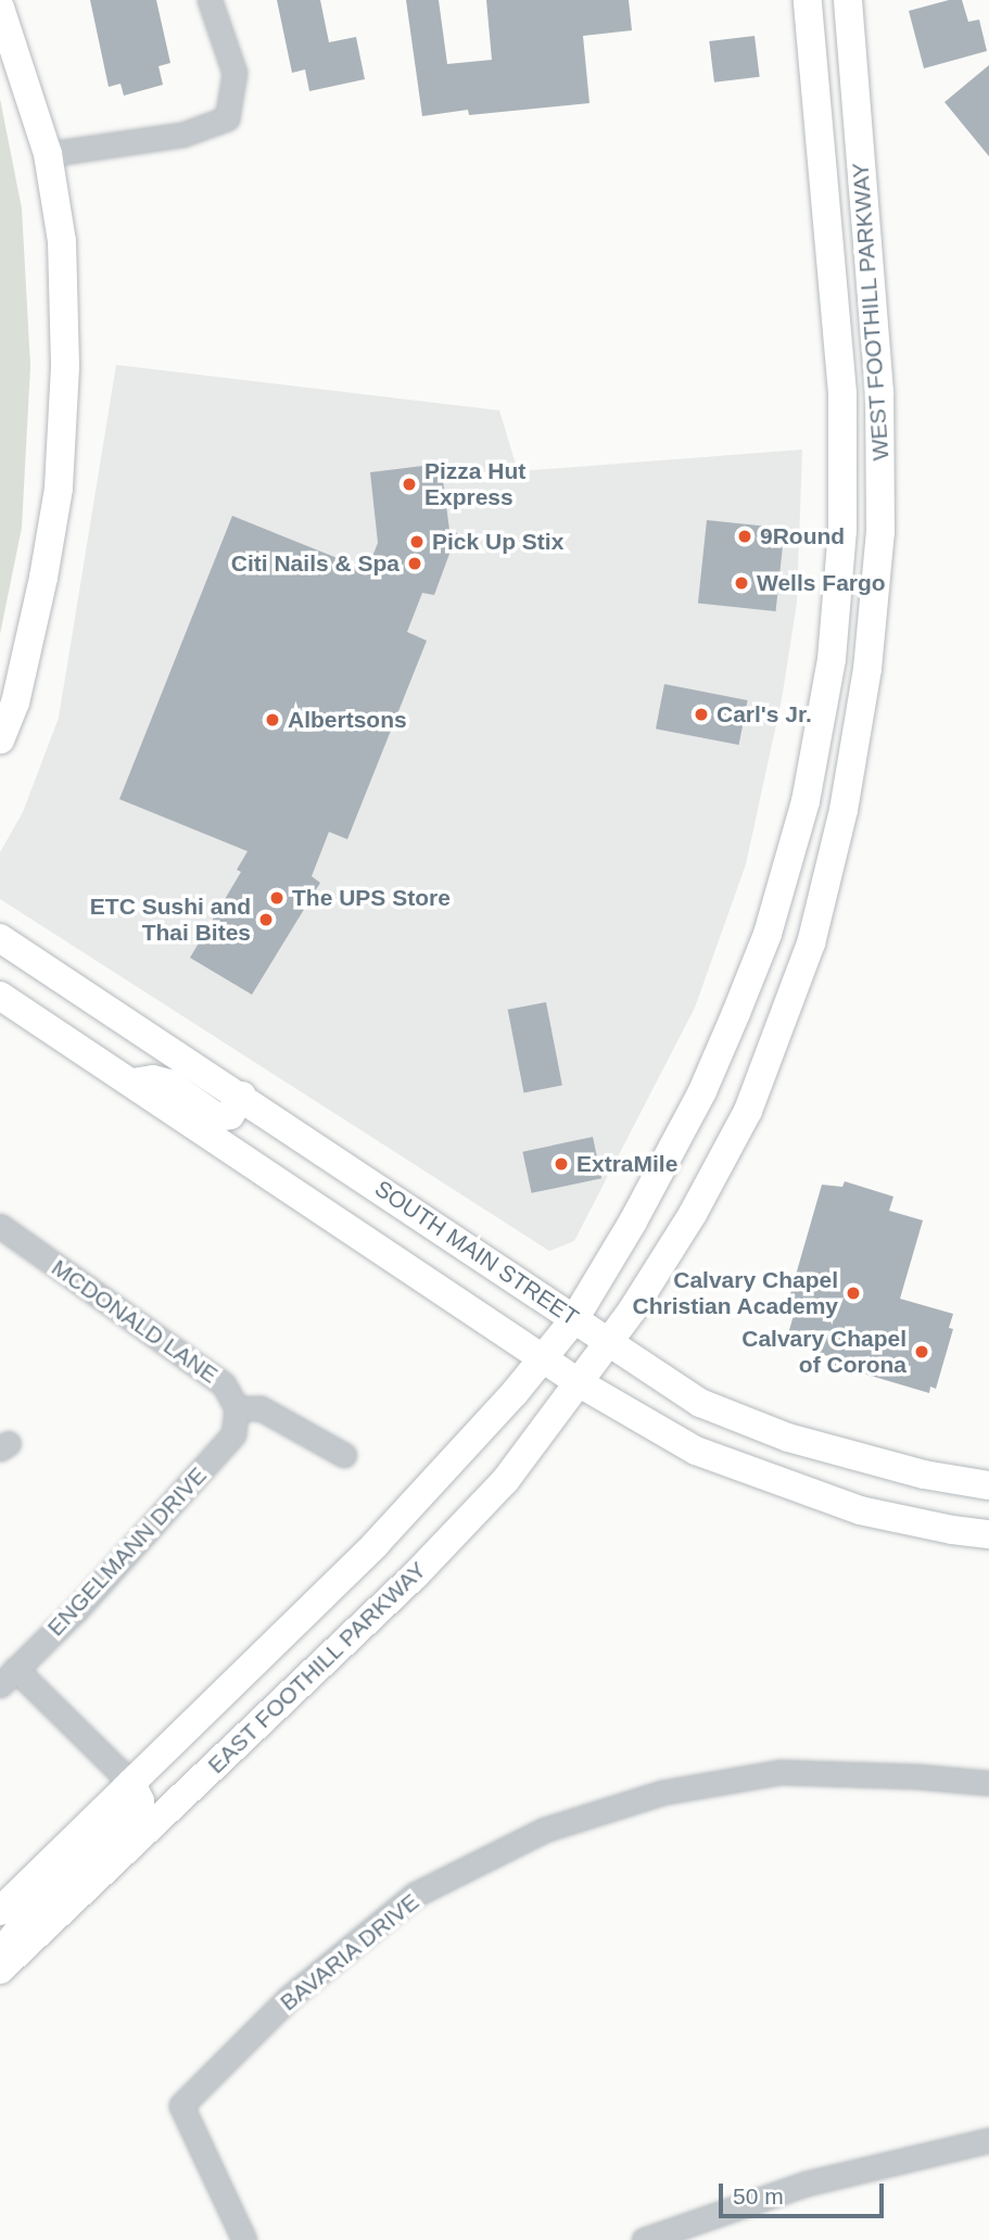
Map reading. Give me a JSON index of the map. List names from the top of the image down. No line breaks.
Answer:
{"streets":{"main road":["WEST FOOTHILL PARKWAY","SOUTH MAIN STREET","EAST FOOTHILL PARKWAY"],"street":["MCDONALD LANE","ENGELMANN DRIVE","BAVARIA DRIVE"]},"crossings":[["WEST FOOTHILL PARKWAY","SOUTH MAIN STREET"],["WEST FOOTHILL PARKWAY","EAST FOOTHILL PARKWAY"],["SOUTH MAIN STREET","EAST FOOTHILL PARKWAY"],["MCDONALD LANE","ENGELMANN DRIVE"]],"places":["Pizza Hut Express","9Round","Pick Up Stix","Citi Nails & Spa","Wells Fargo","Carl's Jr.","Albertsons","The UPS Store","ETC Sushi and Thai Bites","ExtraMile","Calvary Chapel Christian Academy","Calvary Chapel of Corona"],"scale_bar":"50 m"}
